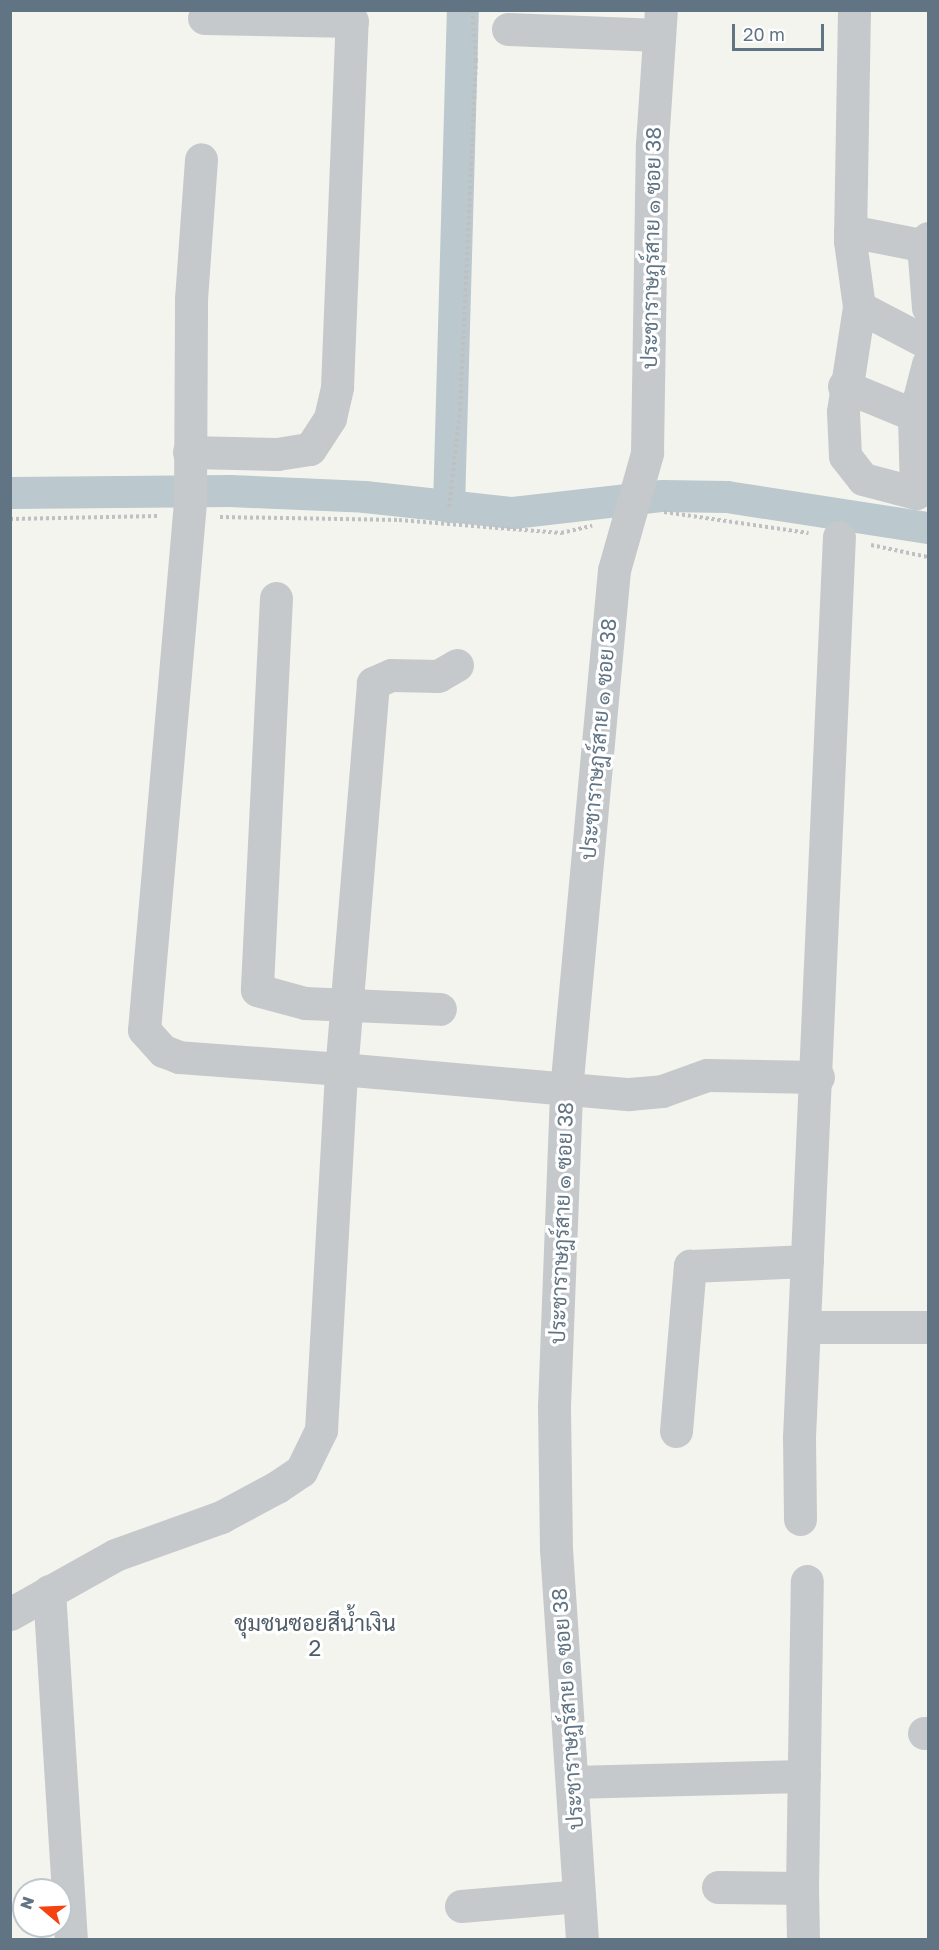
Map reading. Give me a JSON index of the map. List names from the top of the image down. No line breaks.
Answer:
{"streets":{"street":["ประชาราษฎร์สาย ๑ ซอย 38"]},"districts":["ชุมชนซอยสีน้ำเงิน 2"],"scale_bar":"20 m","north":"left"}
